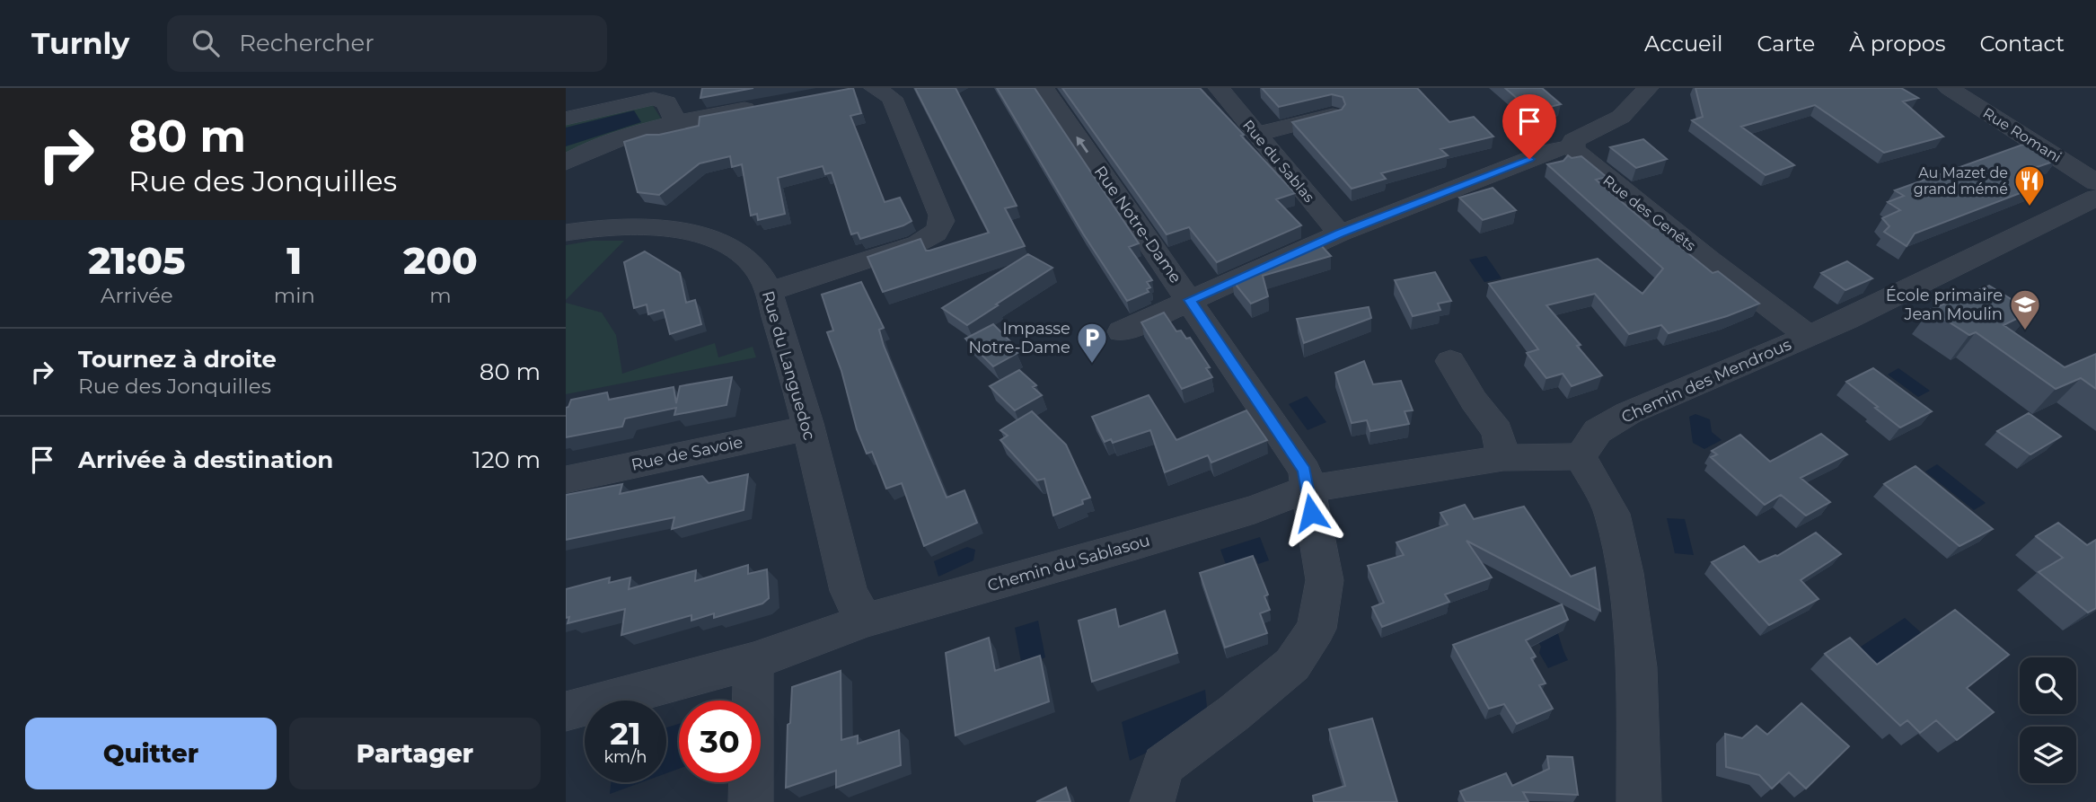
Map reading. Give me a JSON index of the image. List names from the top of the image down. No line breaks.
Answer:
{"streets":{"street":["Rue Romani","Rue du Sablas","Rue des Genêts","Rue Notre-Dame","Rue du Languedoc","Chemin des Mendrous","Rue de Savoie","Chemin du Sablasou"]},"crossings":[["Rue des Genêts","Chemin des Mendrous"],["Rue Notre-Dame","Chemin du Sablasou"],["Rue du Languedoc","Rue de Savoie"],["Rue du Languedoc","Chemin du Sablasou"],["Chemin des Mendrous","Chemin du Sablasou"]],"places":{"restaurant":["Au Mazet de grand mémé"],"school or university":["École primaire Jean Moulin"],"parking":["Impasse Notre-Dame"]},"page":{"header":"Turnly","search":"Rechercher","nav":["Accueil","Carte","À propos","Contact"],"turn":["80 m","Rue des Jonquilles"],"eta":["21:05","Arrivée","1","min","200","m"],"list":[{"name":"Tournez à droite","note":"Rue des Jonquilles","value":"80 m"},{"name":"Arrivée à destination","value":"120 m"}],"speed":"21 km/h","limit":"30","buttons":["Quitter","Partager"]}}
